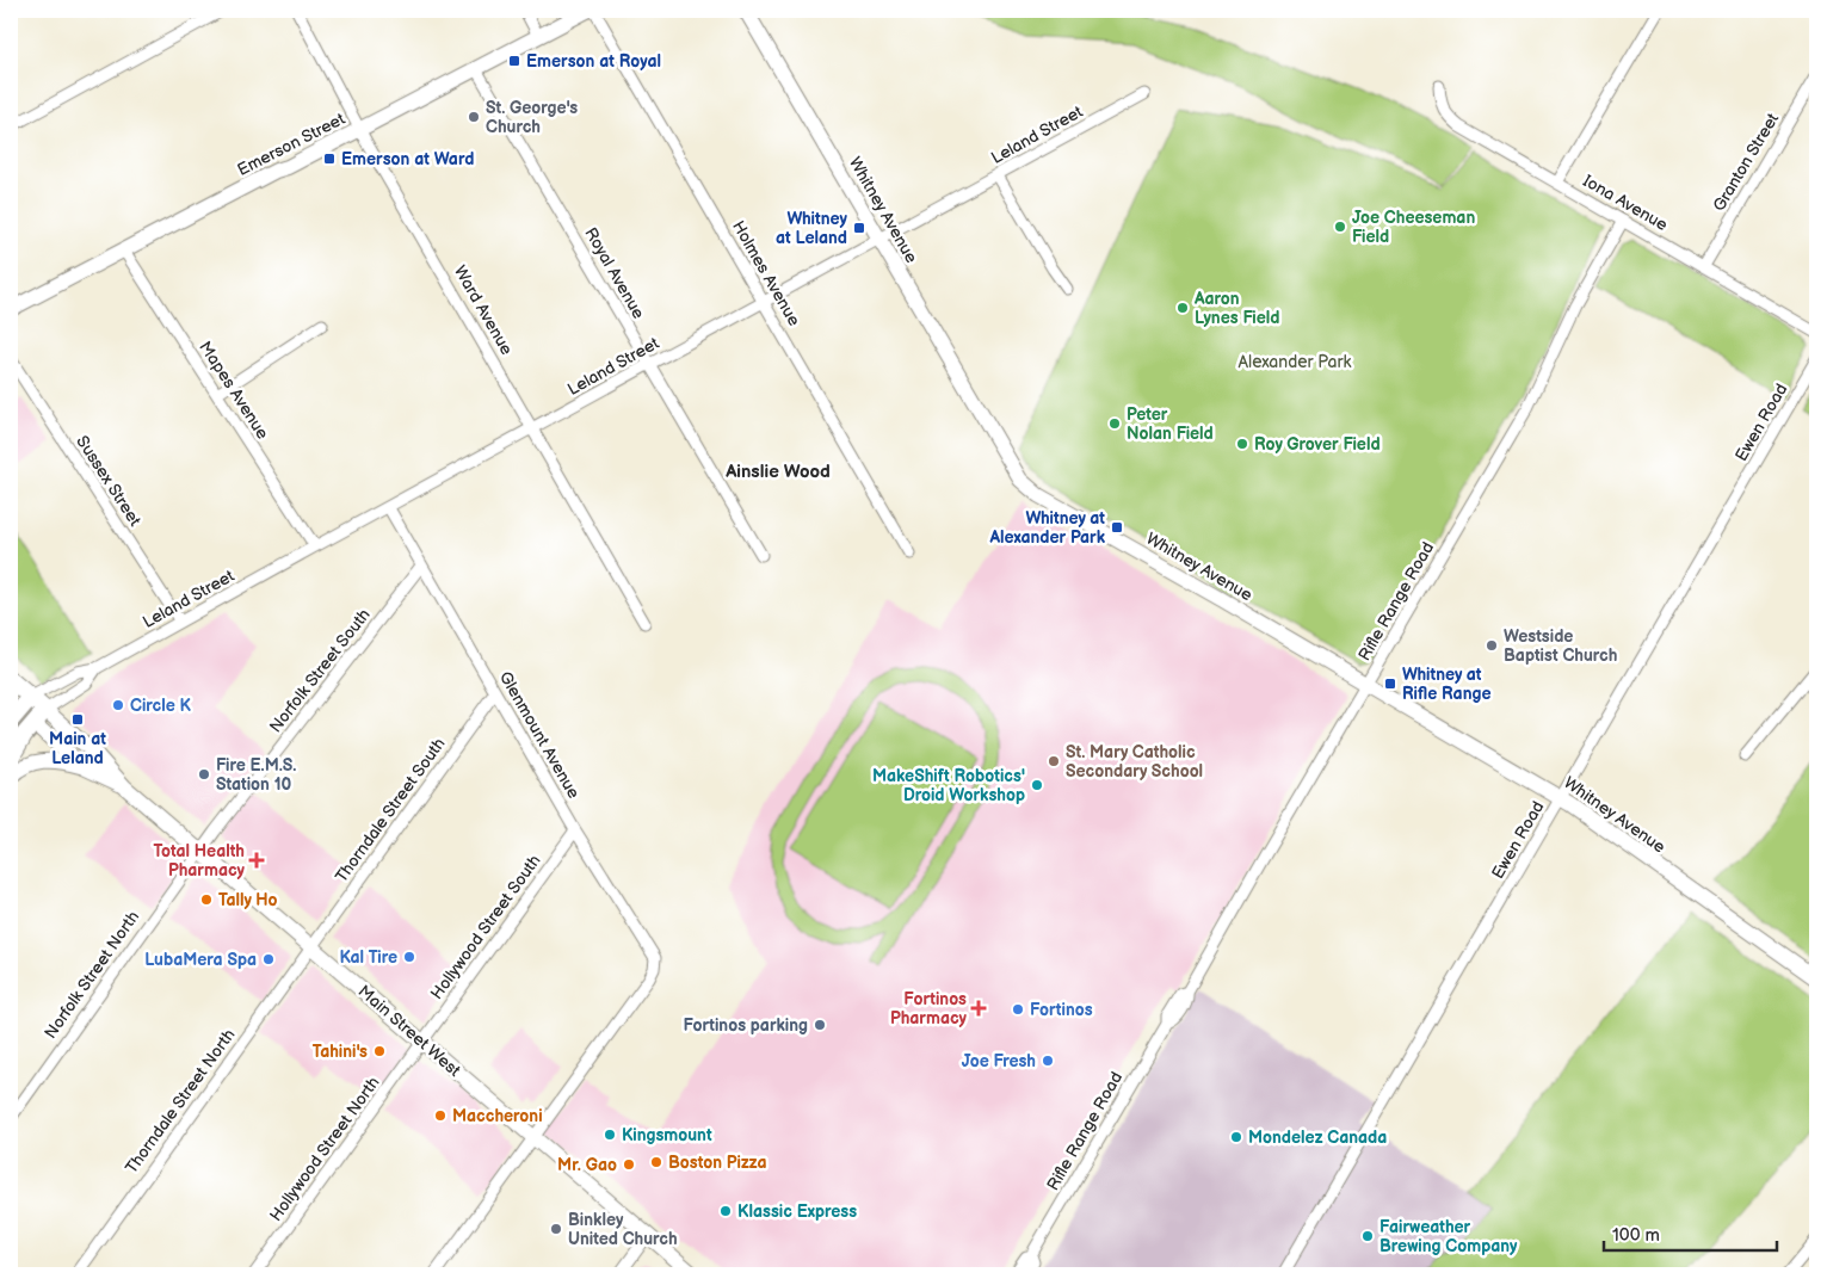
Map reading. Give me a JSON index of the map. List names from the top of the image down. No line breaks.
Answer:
{"streets":{"main road":["Main Street West"],"street":["Leland Street","Emerson Street","Granton Street","Iona Avenue","Whitney Avenue","Royal Avenue","Holmes Avenue","Ward Avenue","Mapes Avenue","Ewen Road","Sussex Street","Rifle Range Road","Norfolk Street South","Glenmount Avenue","Thorndale Street South","Hollywood Street South","Norfolk Street North","Thorndale Street North","Hollywood Street North"]},"crossings":[["Leland Street","Whitney Avenue"],["Leland Street","Royal Avenue"],["Leland Street","Holmes Avenue"],["Leland Street","Ward Avenue"],["Leland Street","Mapes Avenue"],["Leland Street","Sussex Street"],["Leland Street","Glenmount Avenue"],["Leland Street","Main Street West"],["Emerson Street","Royal Avenue"],["Emerson Street","Ward Avenue"],["Emerson Street","Mapes Avenue"],["Granton Street","Iona Avenue"],["Iona Avenue","Rifle Range Road"],["Whitney Avenue","Ewen Road"],["Whitney Avenue","Rifle Range Road"],["Norfolk Street South","Glenmount Avenue"],["Norfolk Street South","Norfolk Street North"],["Norfolk Street South","Main Street West"],["Glenmount Avenue","Thorndale Street South"],["Glenmount Avenue","Hollywood Street South"],["Glenmount Avenue","Main Street West"],["Thorndale Street South","Main Street West"],["Thorndale Street South","Thorndale Street North"],["Hollywood Street South","Main Street West"],["Hollywood Street South","Hollywood Street North"],["Norfolk Street North","Main Street West"],["Main Street West","Thorndale Street North"],["Main Street West","Hollywood Street North"]],"districts":["Ainslie Wood"],"parks":["Alexander Park"],"places":{"transit":["Emerson at Royal","Emerson at Ward","Whitney at Leland","Whitney at Alexander Park","Whitney at Rifle Range","Main at Leland"],"other":["St. George's Church","Joe Cheeseman Field","Aaron Lynes Field","Peter Nolan Field","Roy Grover Field","Westside Baptist Church","Circle K","St. Mary Catholic Secondary School","Fire E.M.S. Station 10","MakeShift Robotics' Droid Workshop","Tally Ho","Kal Tire","LubaMera Spa","Fortinos","Fortinos parking","Tahini's","Joe Fresh","Maccheroni","Kingsmount","Mondelez Canada","Boston Pizza","Mr. Gao","Klassic Express","Binkley United Church","Fairweather Brewing Company"],"health":["Total Health Pharmacy","Fortinos Pharmacy"]},"scale_bar":"100 m"}
